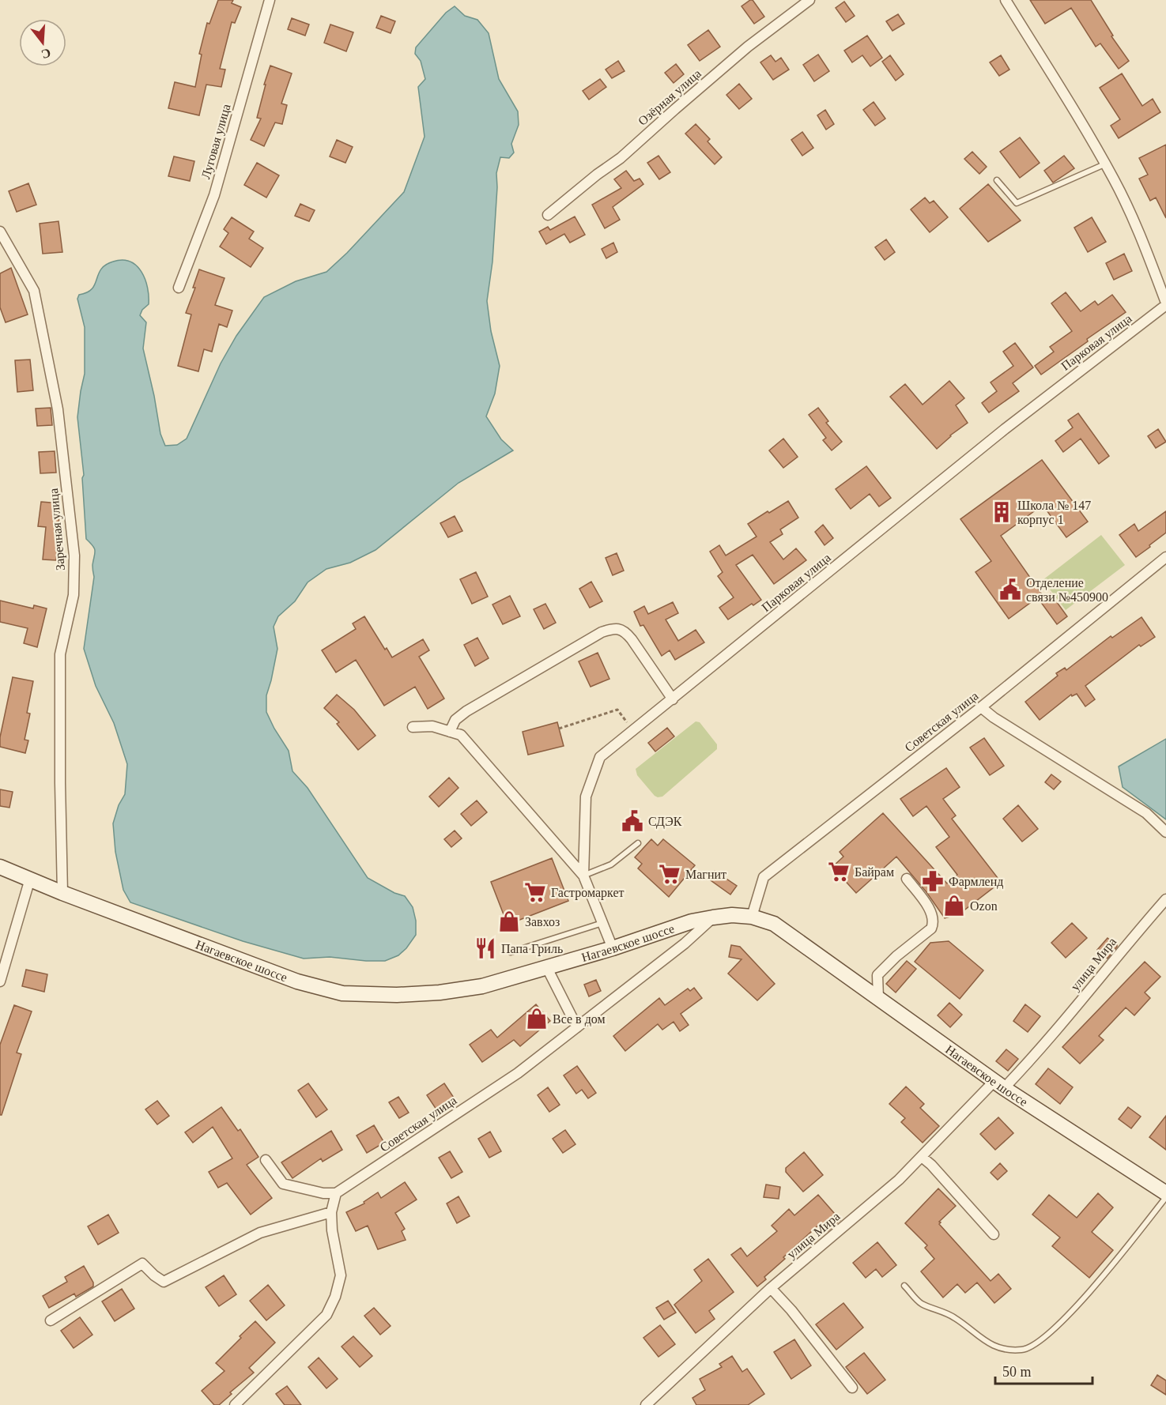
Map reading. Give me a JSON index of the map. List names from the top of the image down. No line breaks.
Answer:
{"streets":{"street":["Озёрная улица","Луговая улица","Парковая улица","Заречная улица","Советская улица","Нагаевское шоссе","улица Мира"]},"crossings":[["Парковая улица","Нагаевское шоссе"],["Заречная улица","Нагаевское шоссе"],["Советская улица","Нагаевское шоссе"],["Нагаевское шоссе","улица Мира"]],"places":{"building":["Школа № 147 корпус 1"],"public building":["Отделение связи №450900","СДЭК"],"supermarket":["Байрам","Магнит","Гастромаркет"],"pharmacy":["Фармленд"],"shop":["Ozon","Завхоз","Все в дом"],"restaurant":["Папа Гриль"]},"scale_bar":"50 m","north":"bottom"}
